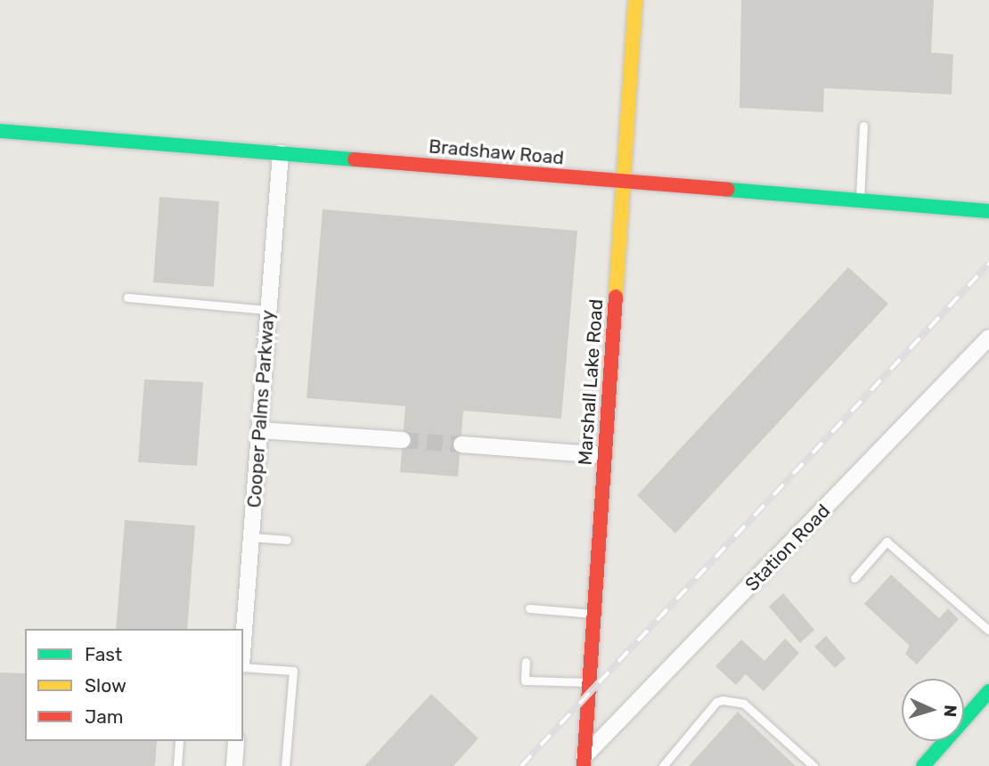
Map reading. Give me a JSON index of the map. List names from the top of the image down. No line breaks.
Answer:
{"streets":{"street":["Bradshaw Road","Marshall Lake Road","Cooper Palms Parkway","Station Road"]},"crossings":[["Bradshaw Road","Marshall Lake Road"],["Bradshaw Road","Cooper Palms Parkway"],["Marshall Lake Road","Station Road"]],"legend":["Fast","Slow","Jam"],"north":"right"}
